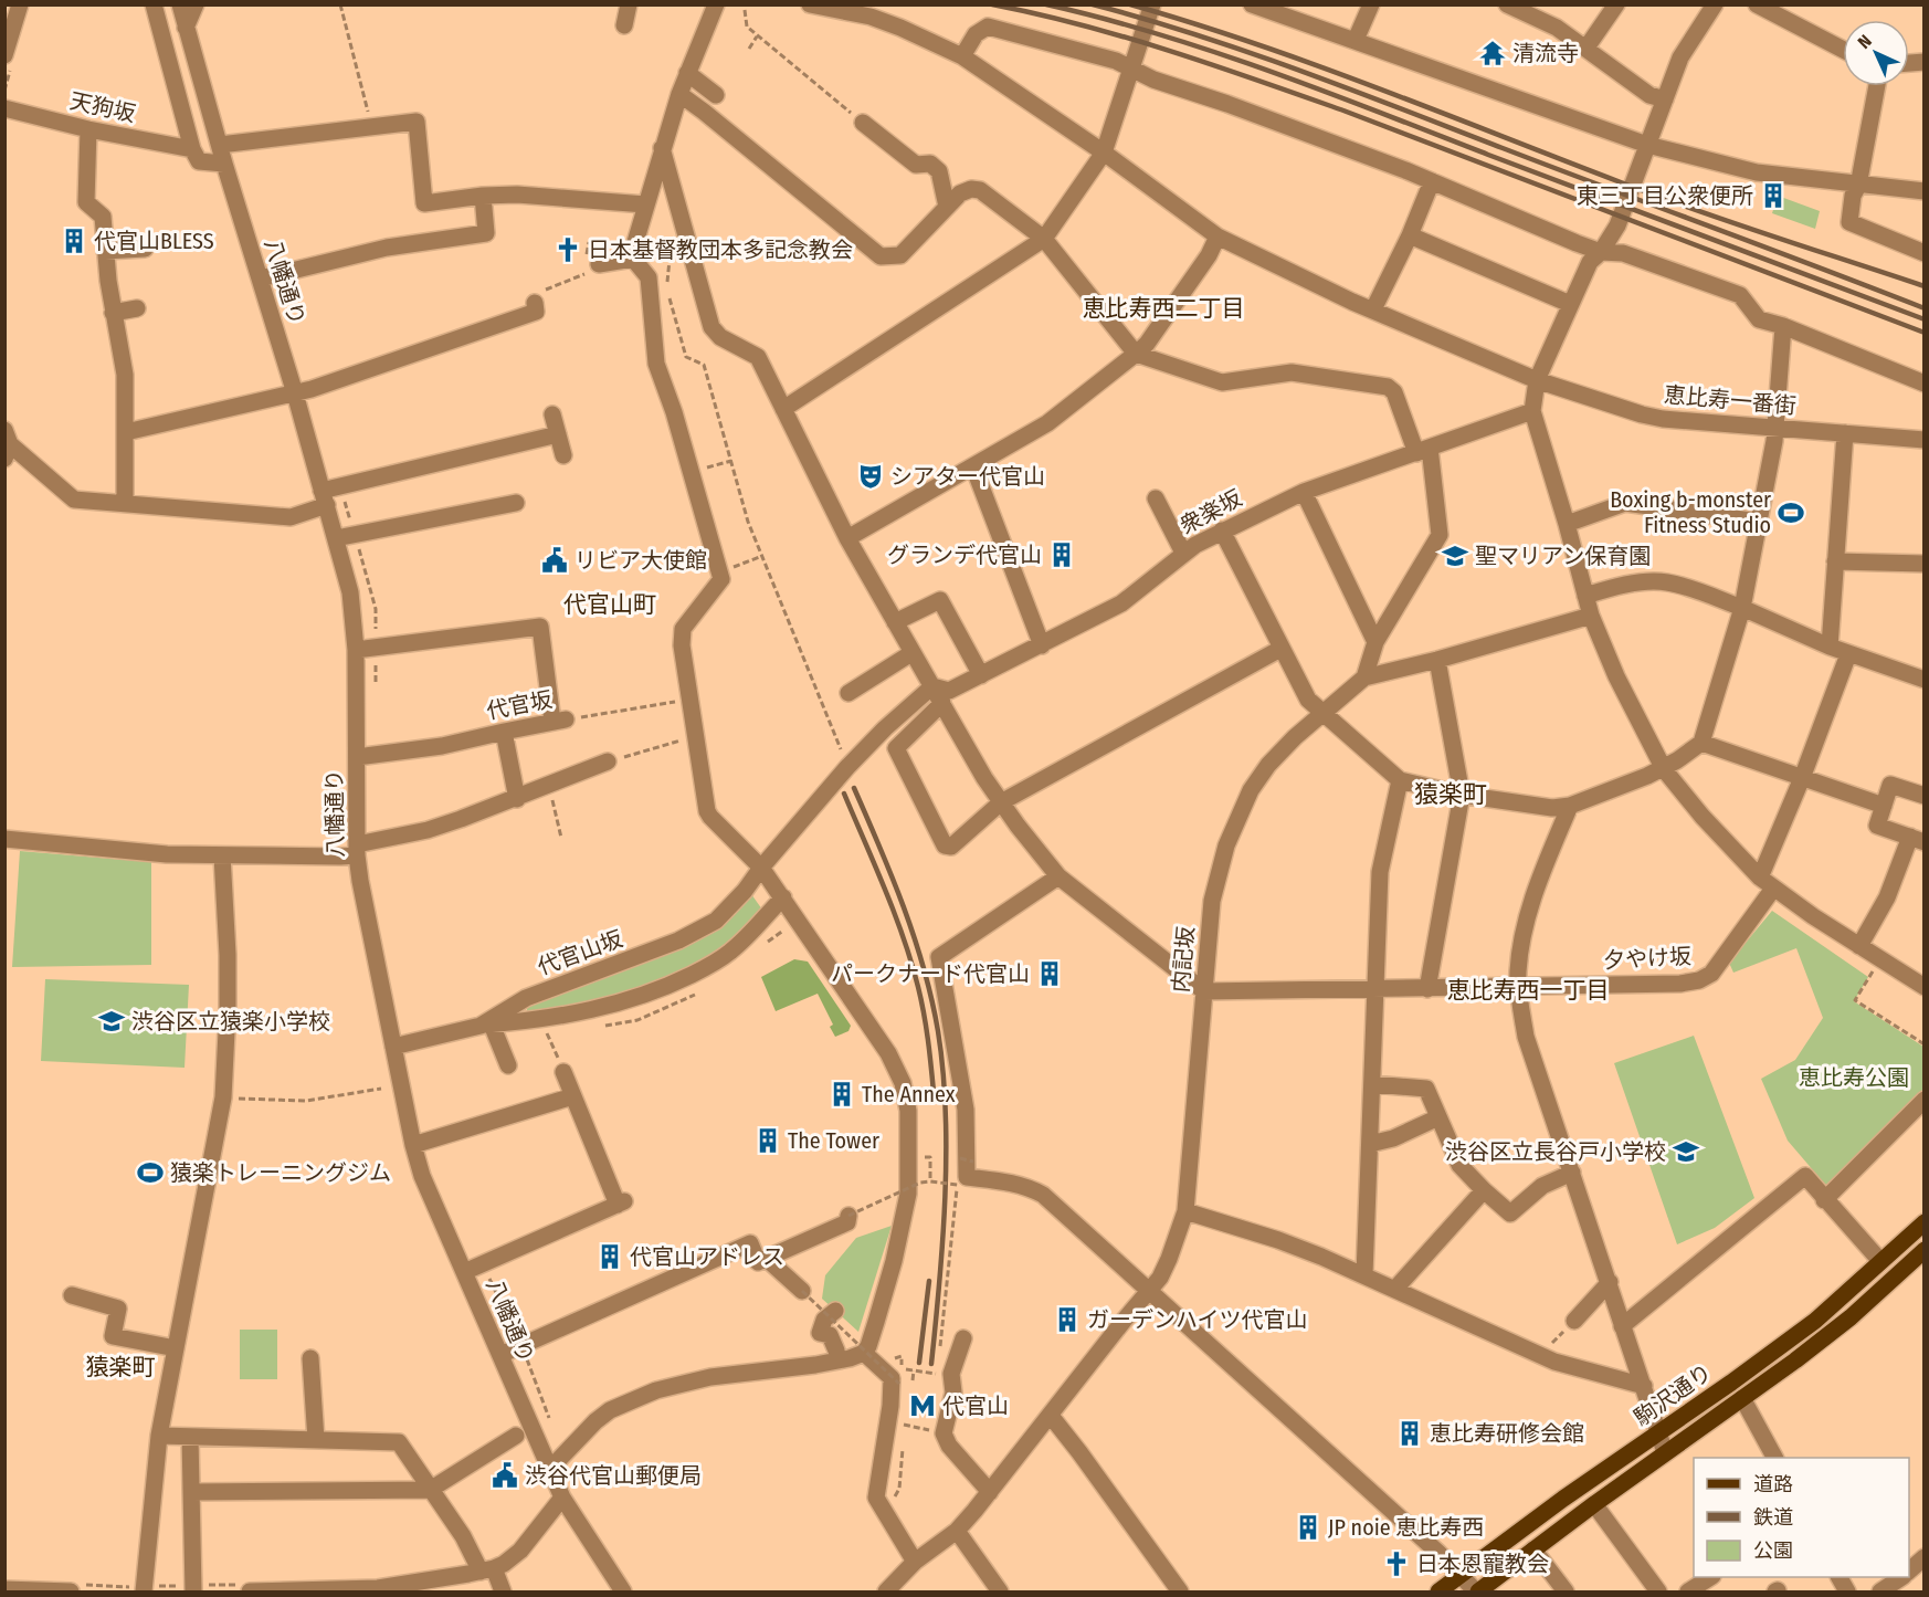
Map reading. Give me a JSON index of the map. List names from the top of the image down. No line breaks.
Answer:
{"streets":{"main road":["駒沢通り"],"street":["天狗坂","八幡通り","恵比寿一番街","衆楽坂","代官坂","代官山坂","夕やけ坂","内記坂"]},"crossings":[["天狗坂","八幡通り"],["八幡通り","代官坂"],["八幡通り","代官山坂"],["衆楽坂","代官山坂"],["夕やけ坂","内記坂"]],"districts":["恵比寿西二丁目","代官山町","猿楽町","恵比寿西一丁目","猿楽町"],"parks":["恵比寿公園"],"places":{"temple":["清流寺"],"building":["東三丁目公衆便所","代官山BLESS","グランデ代官山","パークナード代官山","The Annex","The Tower","代官山アドレス","ガーデンハイツ代官山","恵比寿研修会館","JP noie 恵比寿西"],"church":["日本基督教団本多記念教会","日本恩寵教会"],"theatre":["シアター代官山"],"sports":["Boxing b-monster Fitness Studio","猿楽トレーニングジム"],"school or university":["聖マリアン保育園","渋谷区立猿楽小学校","渋谷区立長谷戸小学校"],"public building":["リビア大使館","渋谷代官山郵便局"],"metro station":["代官山"]},"legend":["道路","鉄道","公園"],"north":"top left"}
